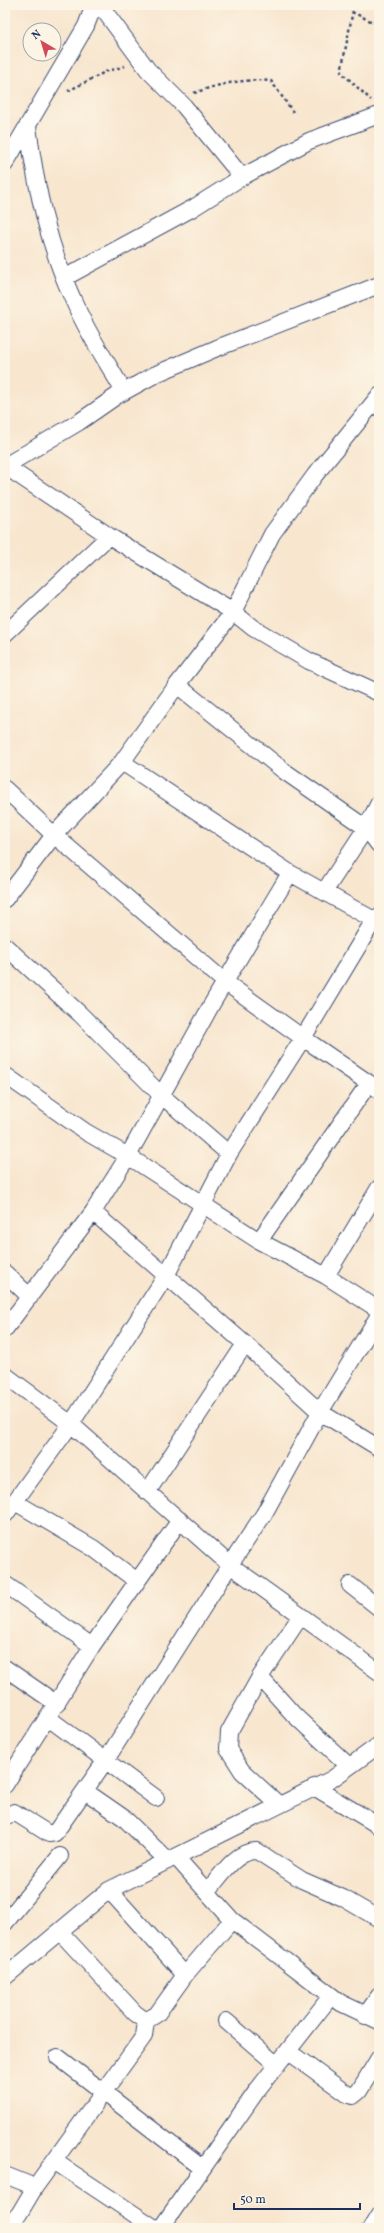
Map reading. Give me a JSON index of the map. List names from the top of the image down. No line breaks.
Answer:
{"scale_bar":"50 m","north":"top left"}
